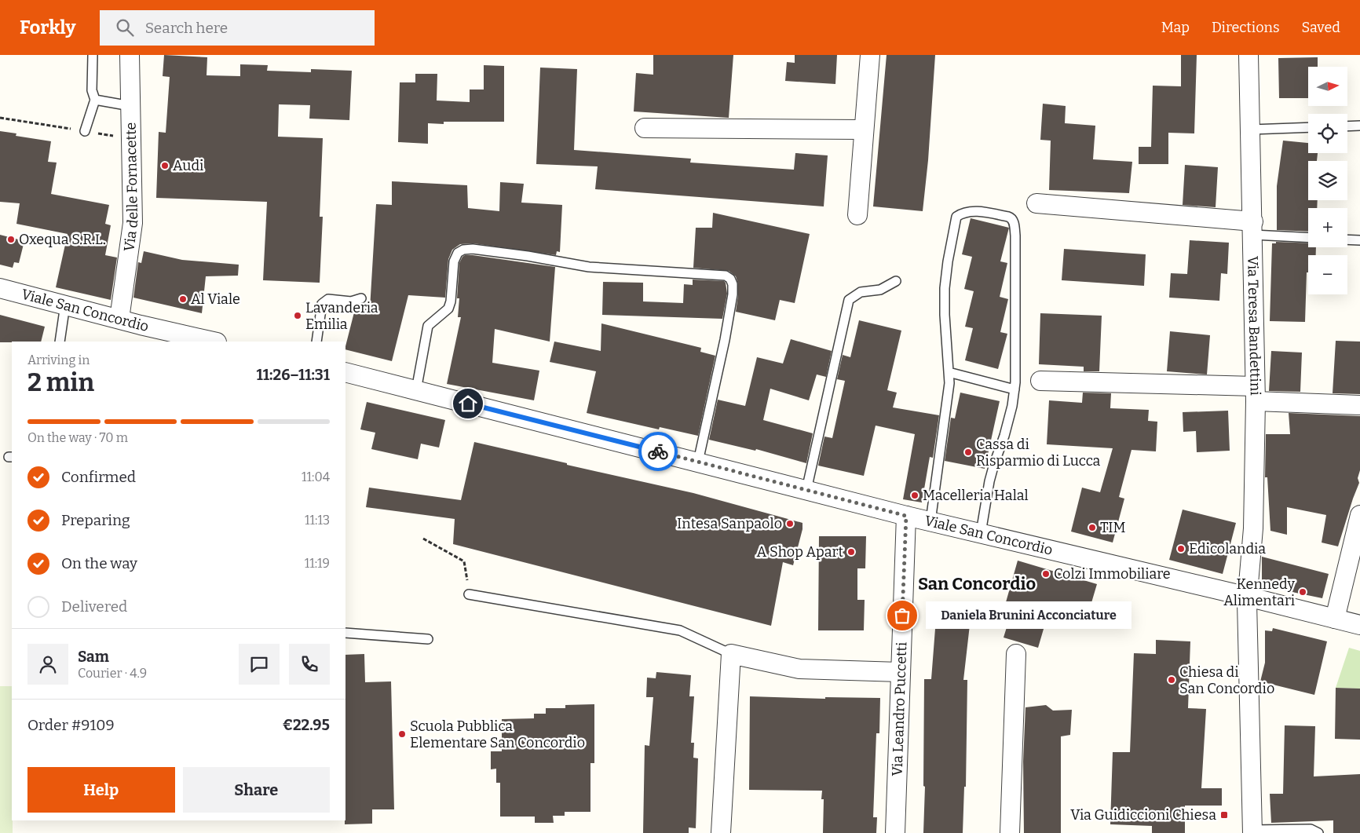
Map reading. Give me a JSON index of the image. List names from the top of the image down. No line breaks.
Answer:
{"streets":{"street":["Via delle Fornacette","Viale San Concordio","Via Teresa Bandettini","Via Leandro Puccetti"]},"crossings":[["Via delle Fornacette","Viale San Concordio"],["Viale San Concordio","Via Teresa Bandettini"],["Viale San Concordio","Via Leandro Puccetti"]],"districts":["San Concordio"],"places":{"other":["Audi","Oxequa S.R.L.","Al Viale","Lavanderia Emilia","Cassa di Risparmio di Lucca","Macelleria Halal","Intesa Sanpaolo","TIM","Edicolandia","A Shop Apart","Colzi Immobiliare","Kennedy Alimentari","Daniela Brunini Acconciature","Chiesa di San Concordio","Scuola Pubblica Elementare San Concordio"],"transit":["Via Guidiccioni Chiesa"]},"north":"right","page":{"header":"Forkly","search":"Search here","nav":["Map","Directions","Saved"],"map_buttons":["+","−"],"heading":["2 min","Arriving in","11:26–11:31"],"panel":["Sam","Courier · 4.9","Order #9109","€22.95"],"bar":"On the way · 70 m","list":[["Confirmed","11:04"],["Preparing","11:13"],["On the way","11:19"],"Delivered"],"bubble":"Daniela Brunini Acconciature","buttons":["Help","Share"]}}
